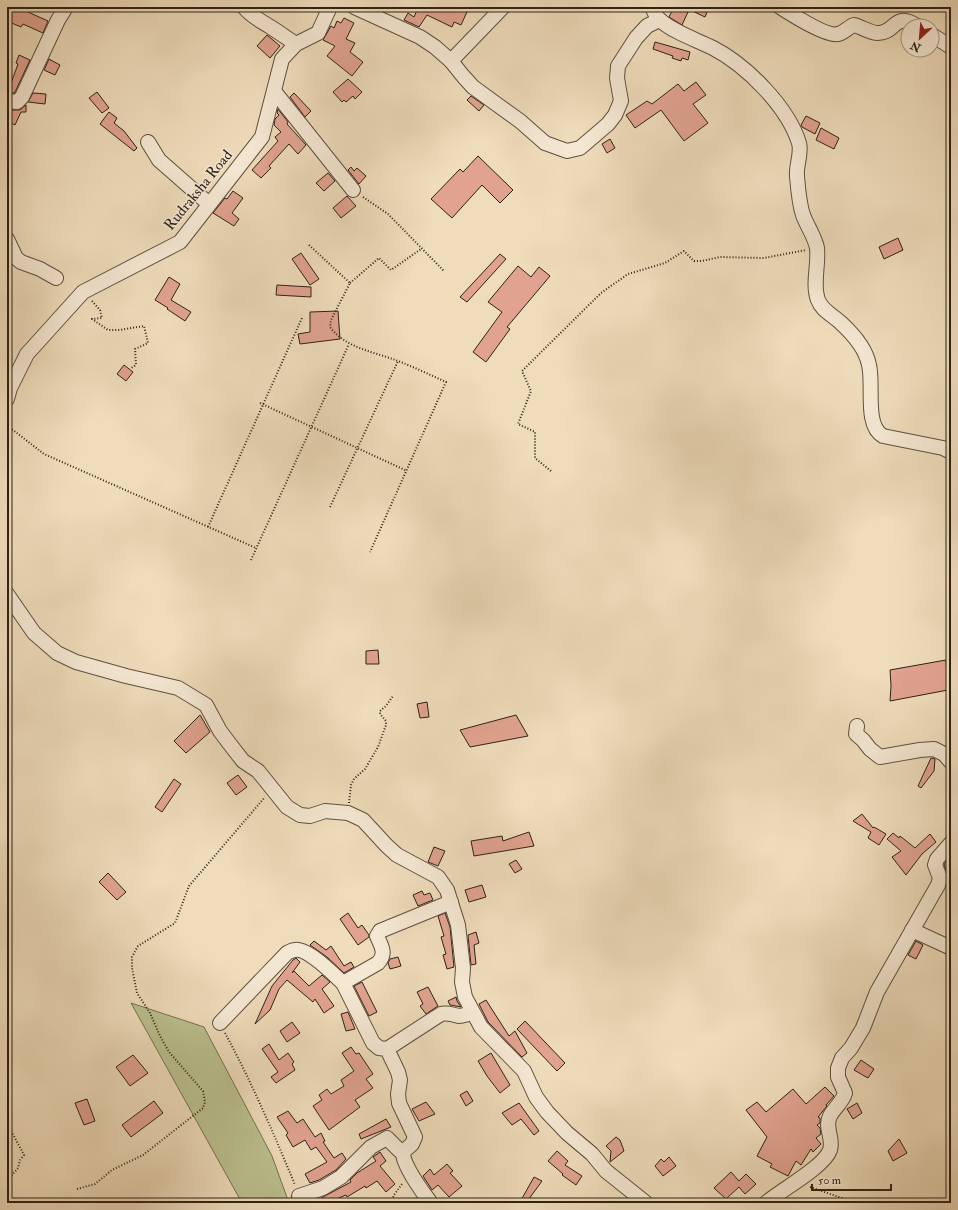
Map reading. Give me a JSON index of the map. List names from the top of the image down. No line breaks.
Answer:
{"streets":{"street":["Rudraksha Road"]},"scale_bar":"50 m","north":"bottom left"}
